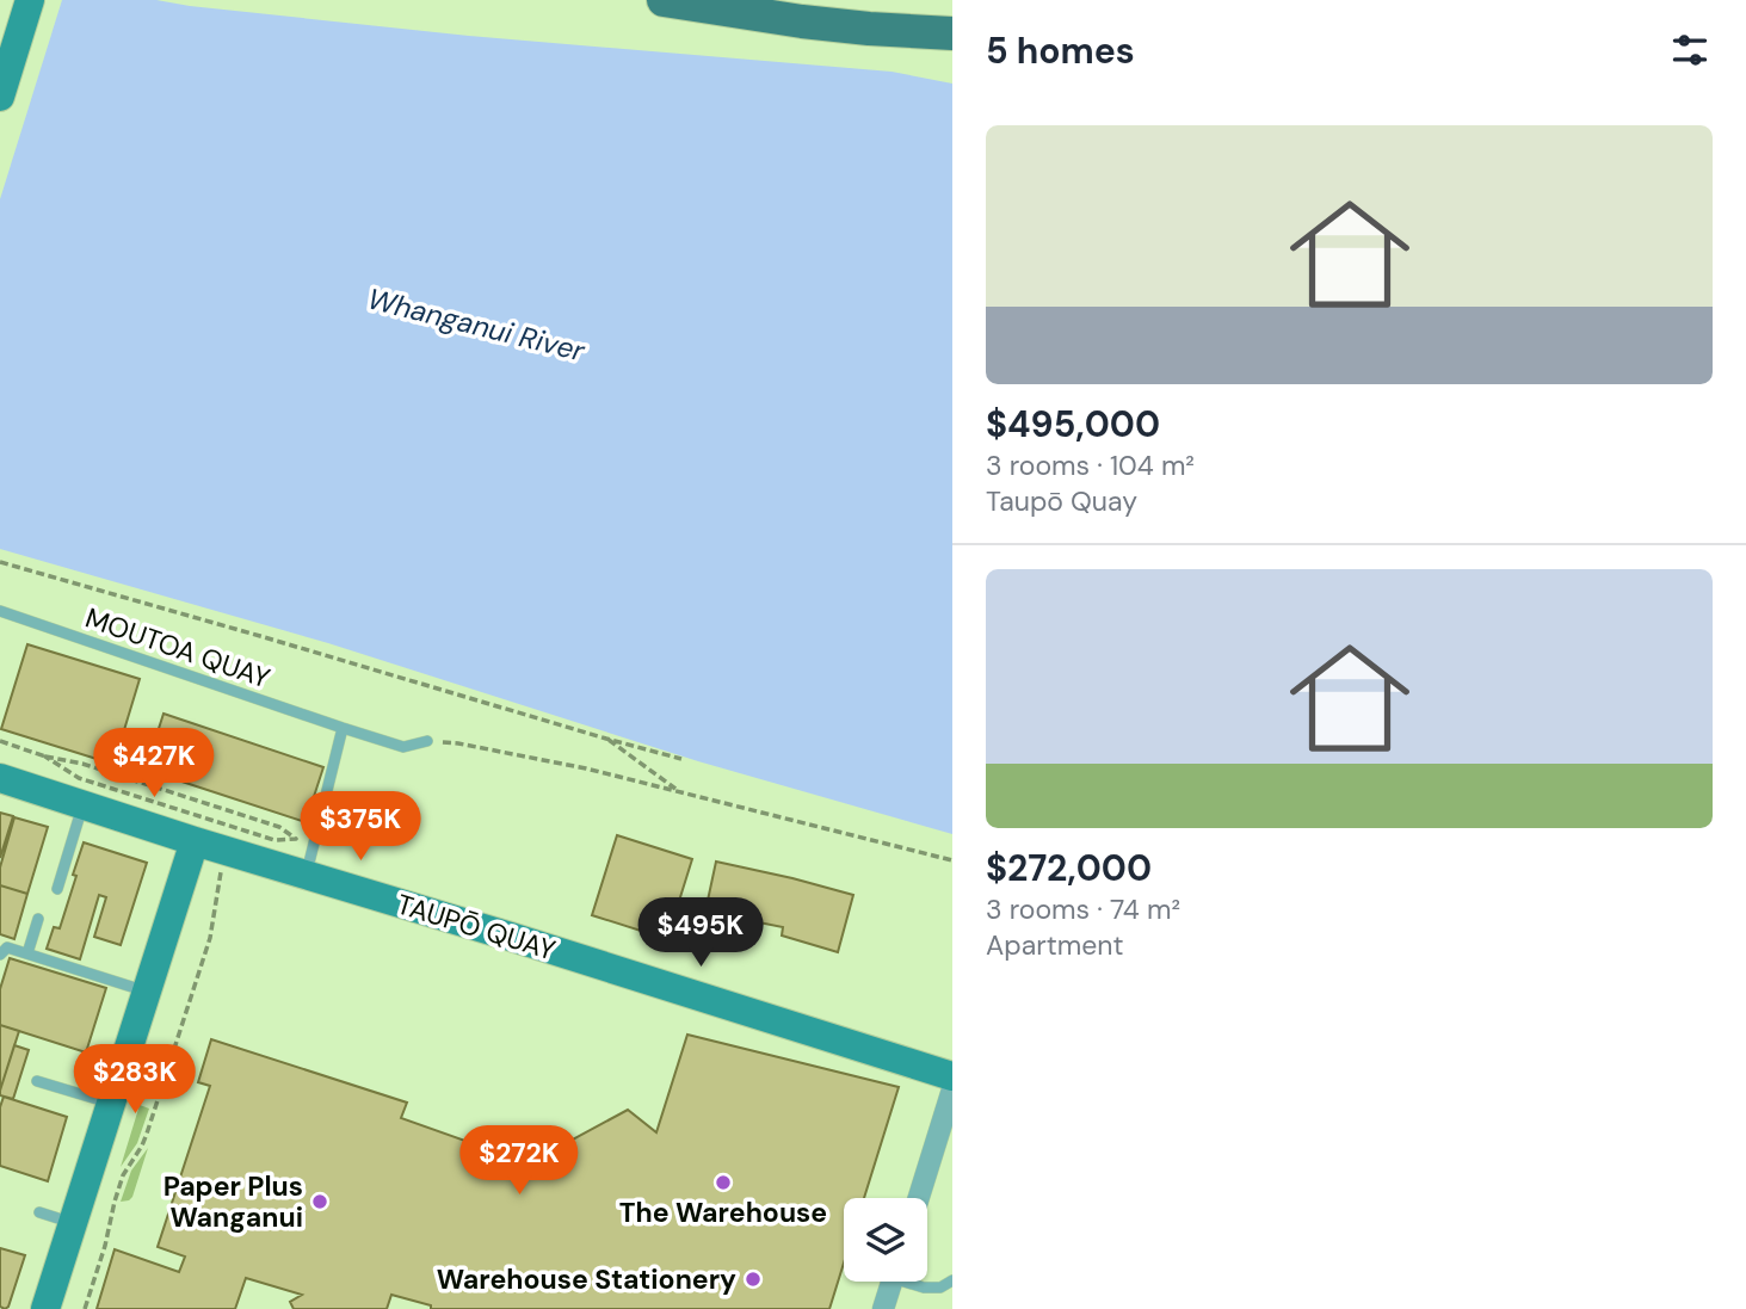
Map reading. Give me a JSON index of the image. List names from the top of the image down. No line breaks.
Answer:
{"streets":{"main road":["TAUPŌ QUAY"],"lane":["MOUTOA QUAY"]},"water":["Whanganui River"],"places":["The Warehouse","Paper Plus Wanganui","Warehouse Stationery"],"page":{"heading":"5 homes","list":[{"name":"$495,000","note":"3 rooms · 104 m² · Taupō Quay"},{"name":"$272,000","note":"3 rooms · 74 m² · Apartment"}],"price":["$427K","$375K","$495K","$283K","$272K"]}}
